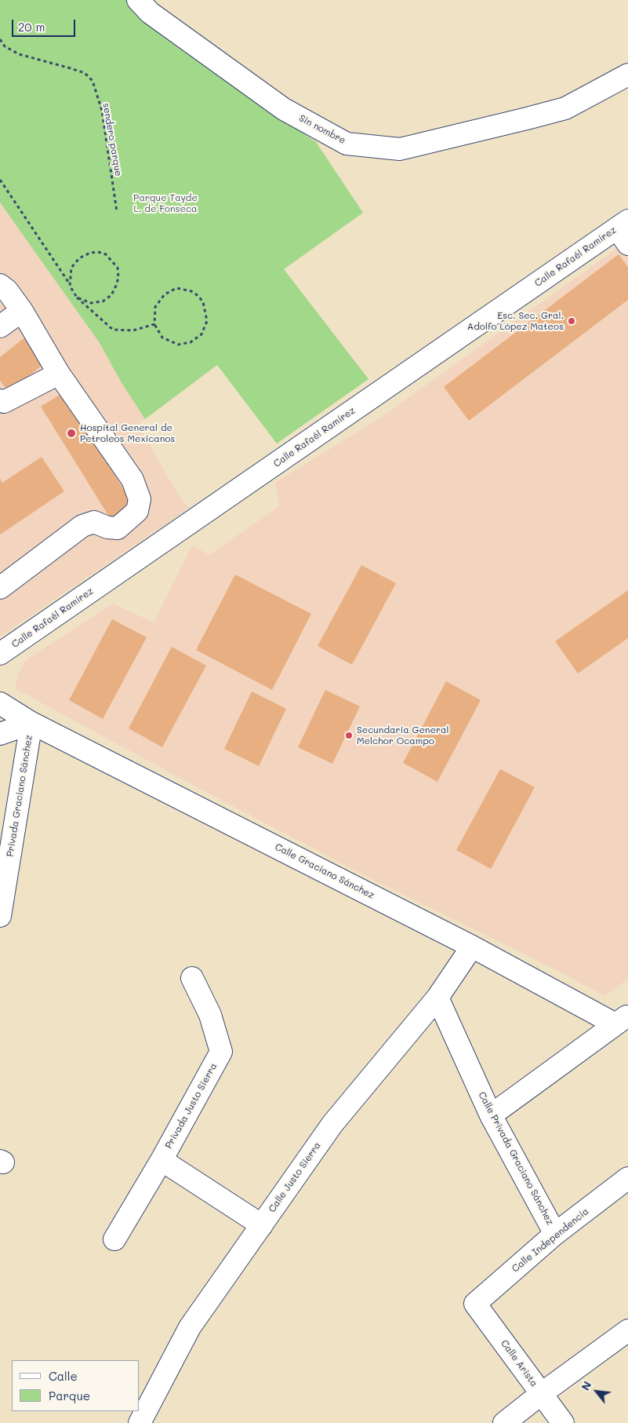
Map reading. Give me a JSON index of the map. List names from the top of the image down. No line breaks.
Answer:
{"streets":{"street":["Sin nombre","Calle Rafaél Ramírez","Privada Graciano Sánchez","Calle Graciano Sánchez","Privada Justo Sierra","Calle Privada Graciano Sánchez","Calle Justo Sierra","Calle Independencia","Calle Arista"],"path":["sendero parque"]},"crossings":[["Privada Graciano Sánchez","Calle Graciano Sánchez"],["Calle Graciano Sánchez","Calle Justo Sierra"],["Calle Privada Graciano Sánchez","Calle Justo Sierra"],["Calle Privada Graciano Sánchez","Calle Independencia"],["Calle Independencia","Calle Arista"]],"parks":["Parque Tayde L. de Fonseca"],"places":["Esc. Sec. Gral. Adolfo López Mateos","Hospital General de Petroleos Mexicanos","Secundaria General Melchor Ocampo"],"legend":["Calle","Parque"],"scale_bar":"20 m","north":"top left"}
